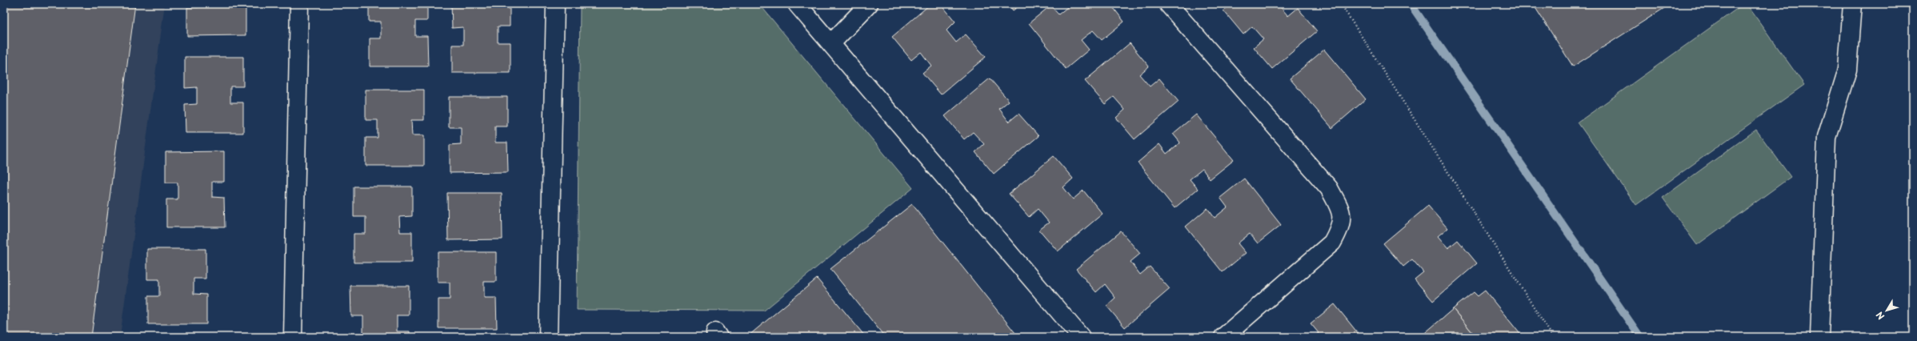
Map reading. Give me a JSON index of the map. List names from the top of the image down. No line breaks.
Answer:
{"north":"bottom left"}
